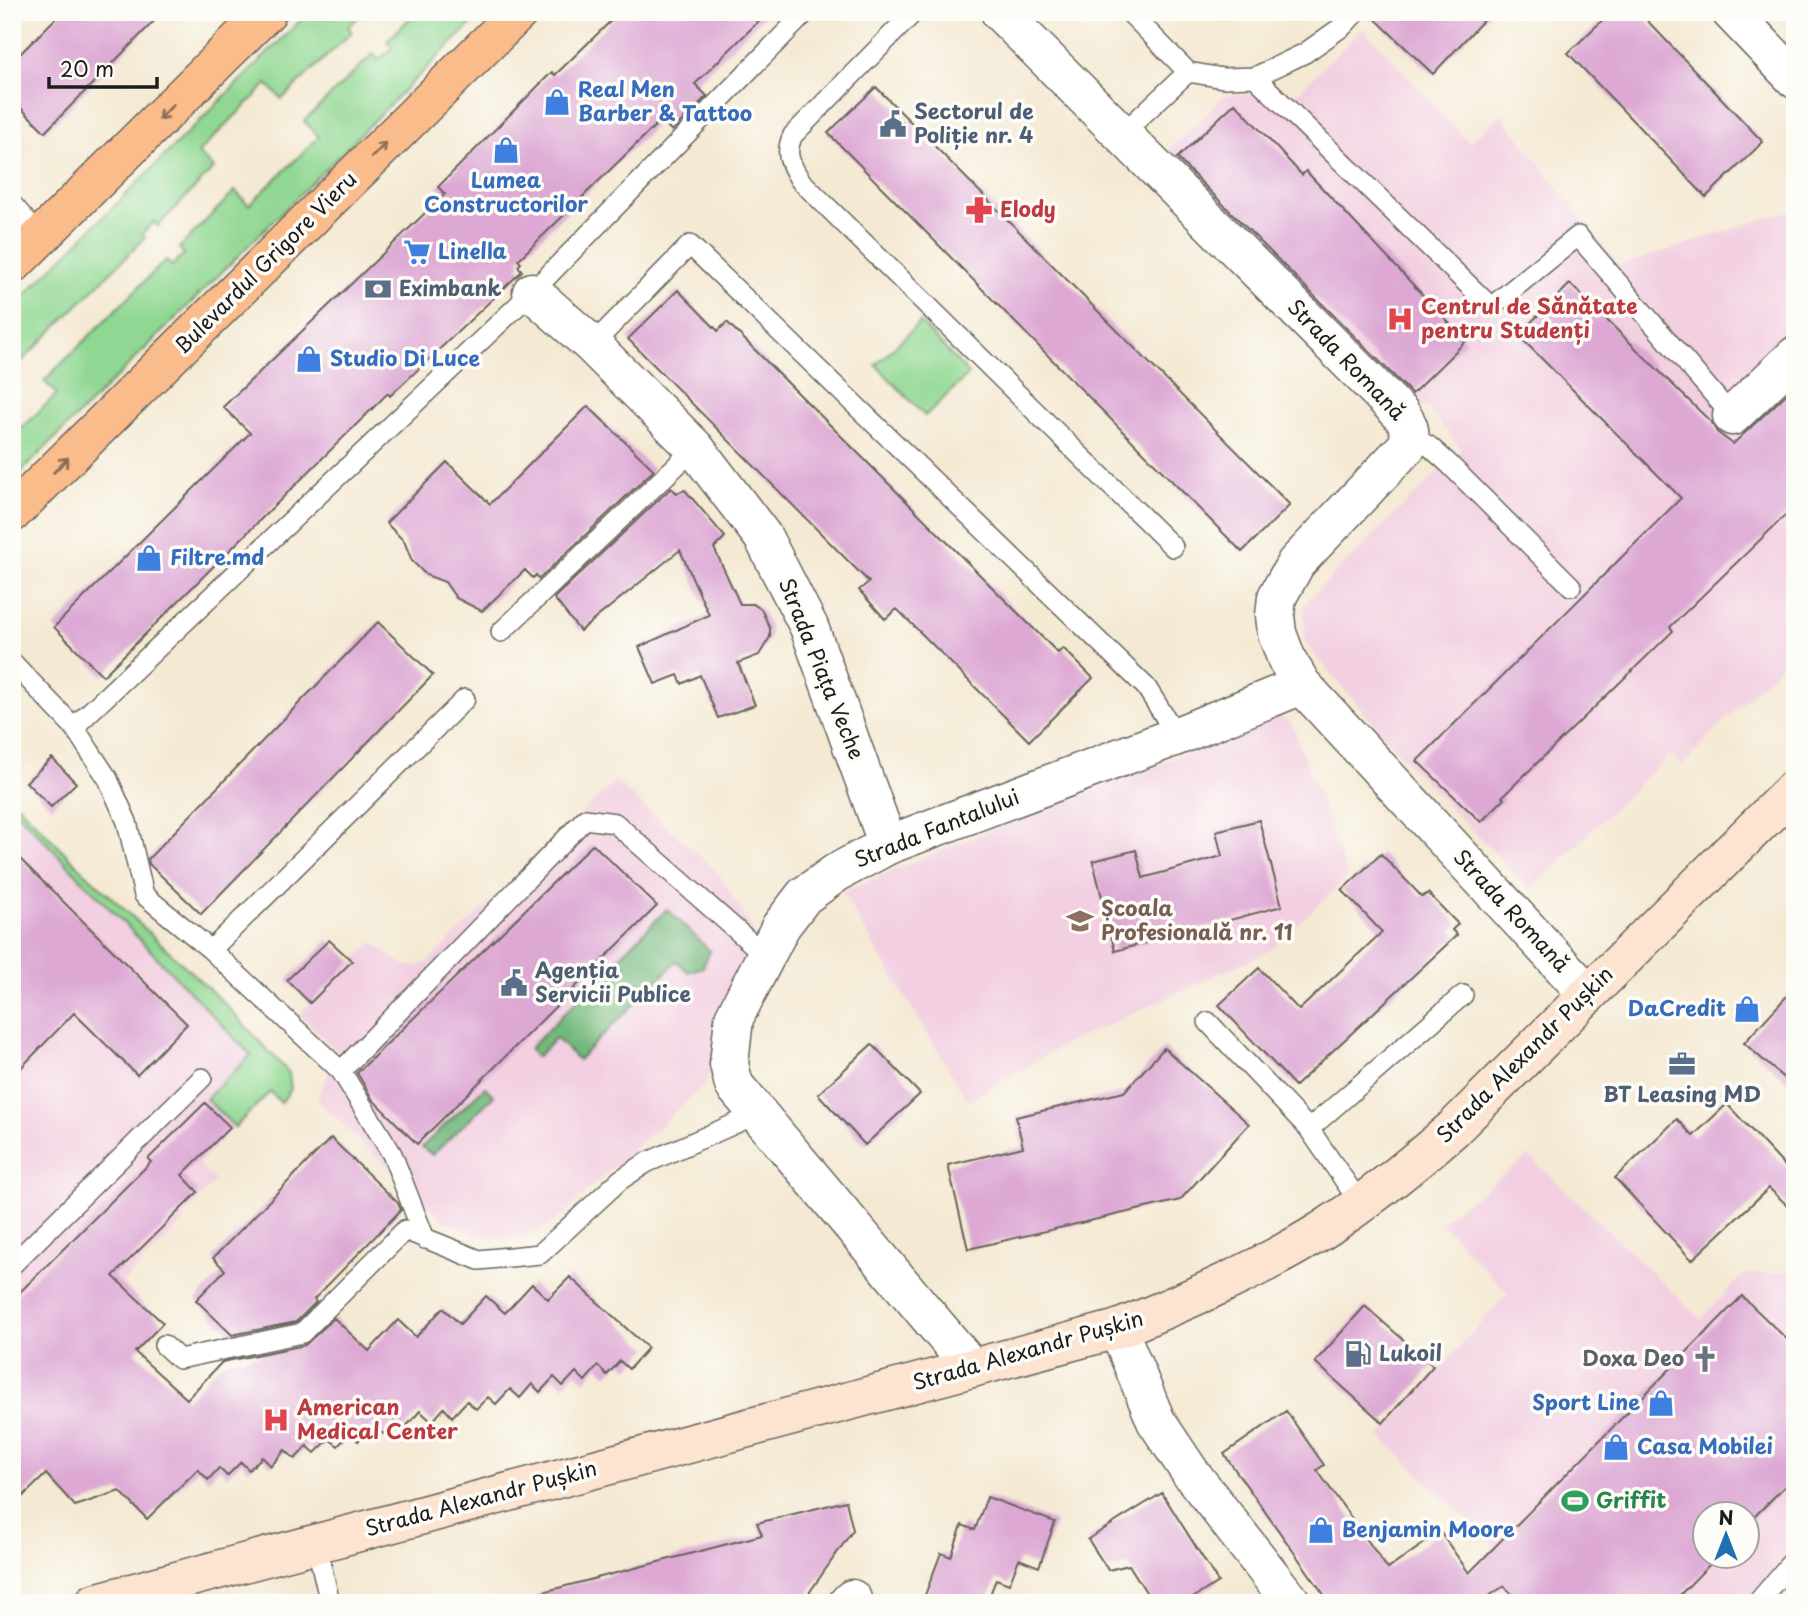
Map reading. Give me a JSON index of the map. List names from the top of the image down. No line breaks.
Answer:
{"streets":{"main road":["Bulevardul Grigore Vieru","Strada Alexandr Pușkin"],"street":["Strada Romană","Strada Piața Veche","Strada Fantalului"]},"crossings":[["Strada Romană","Strada Fantalului"],["Strada Romană","Strada Alexandr Pușkin"],["Strada Piața Veche","Strada Fantalului"],["Strada Fantalului","Strada Alexandr Pușkin"]],"places":{"shop":["Real Men Barber & Tattoo","Lumea Constructorilor","Studio Di Luce","Filtre.md","DaCredit","Sport Line","Casa Mobilei","Benjamin Moore"],"public building":["Sectorul de Poliție nr. 4","Agenția Servicii Publice"],"pharmacy":["Elody"],"supermarket":["Linella"],"bank":["Eximbank"],"hospital":["Centrul de Sănătate pentru Studenți","American Medical Center"],"school or university":["Școala Profesională nr. 11"],"office":["BT Leasing MD"],"fuel station":["Lukoil"],"church":["Doxa Deo"],"sports":["Griffit"]},"scale_bar":"20 m","north":"top"}
